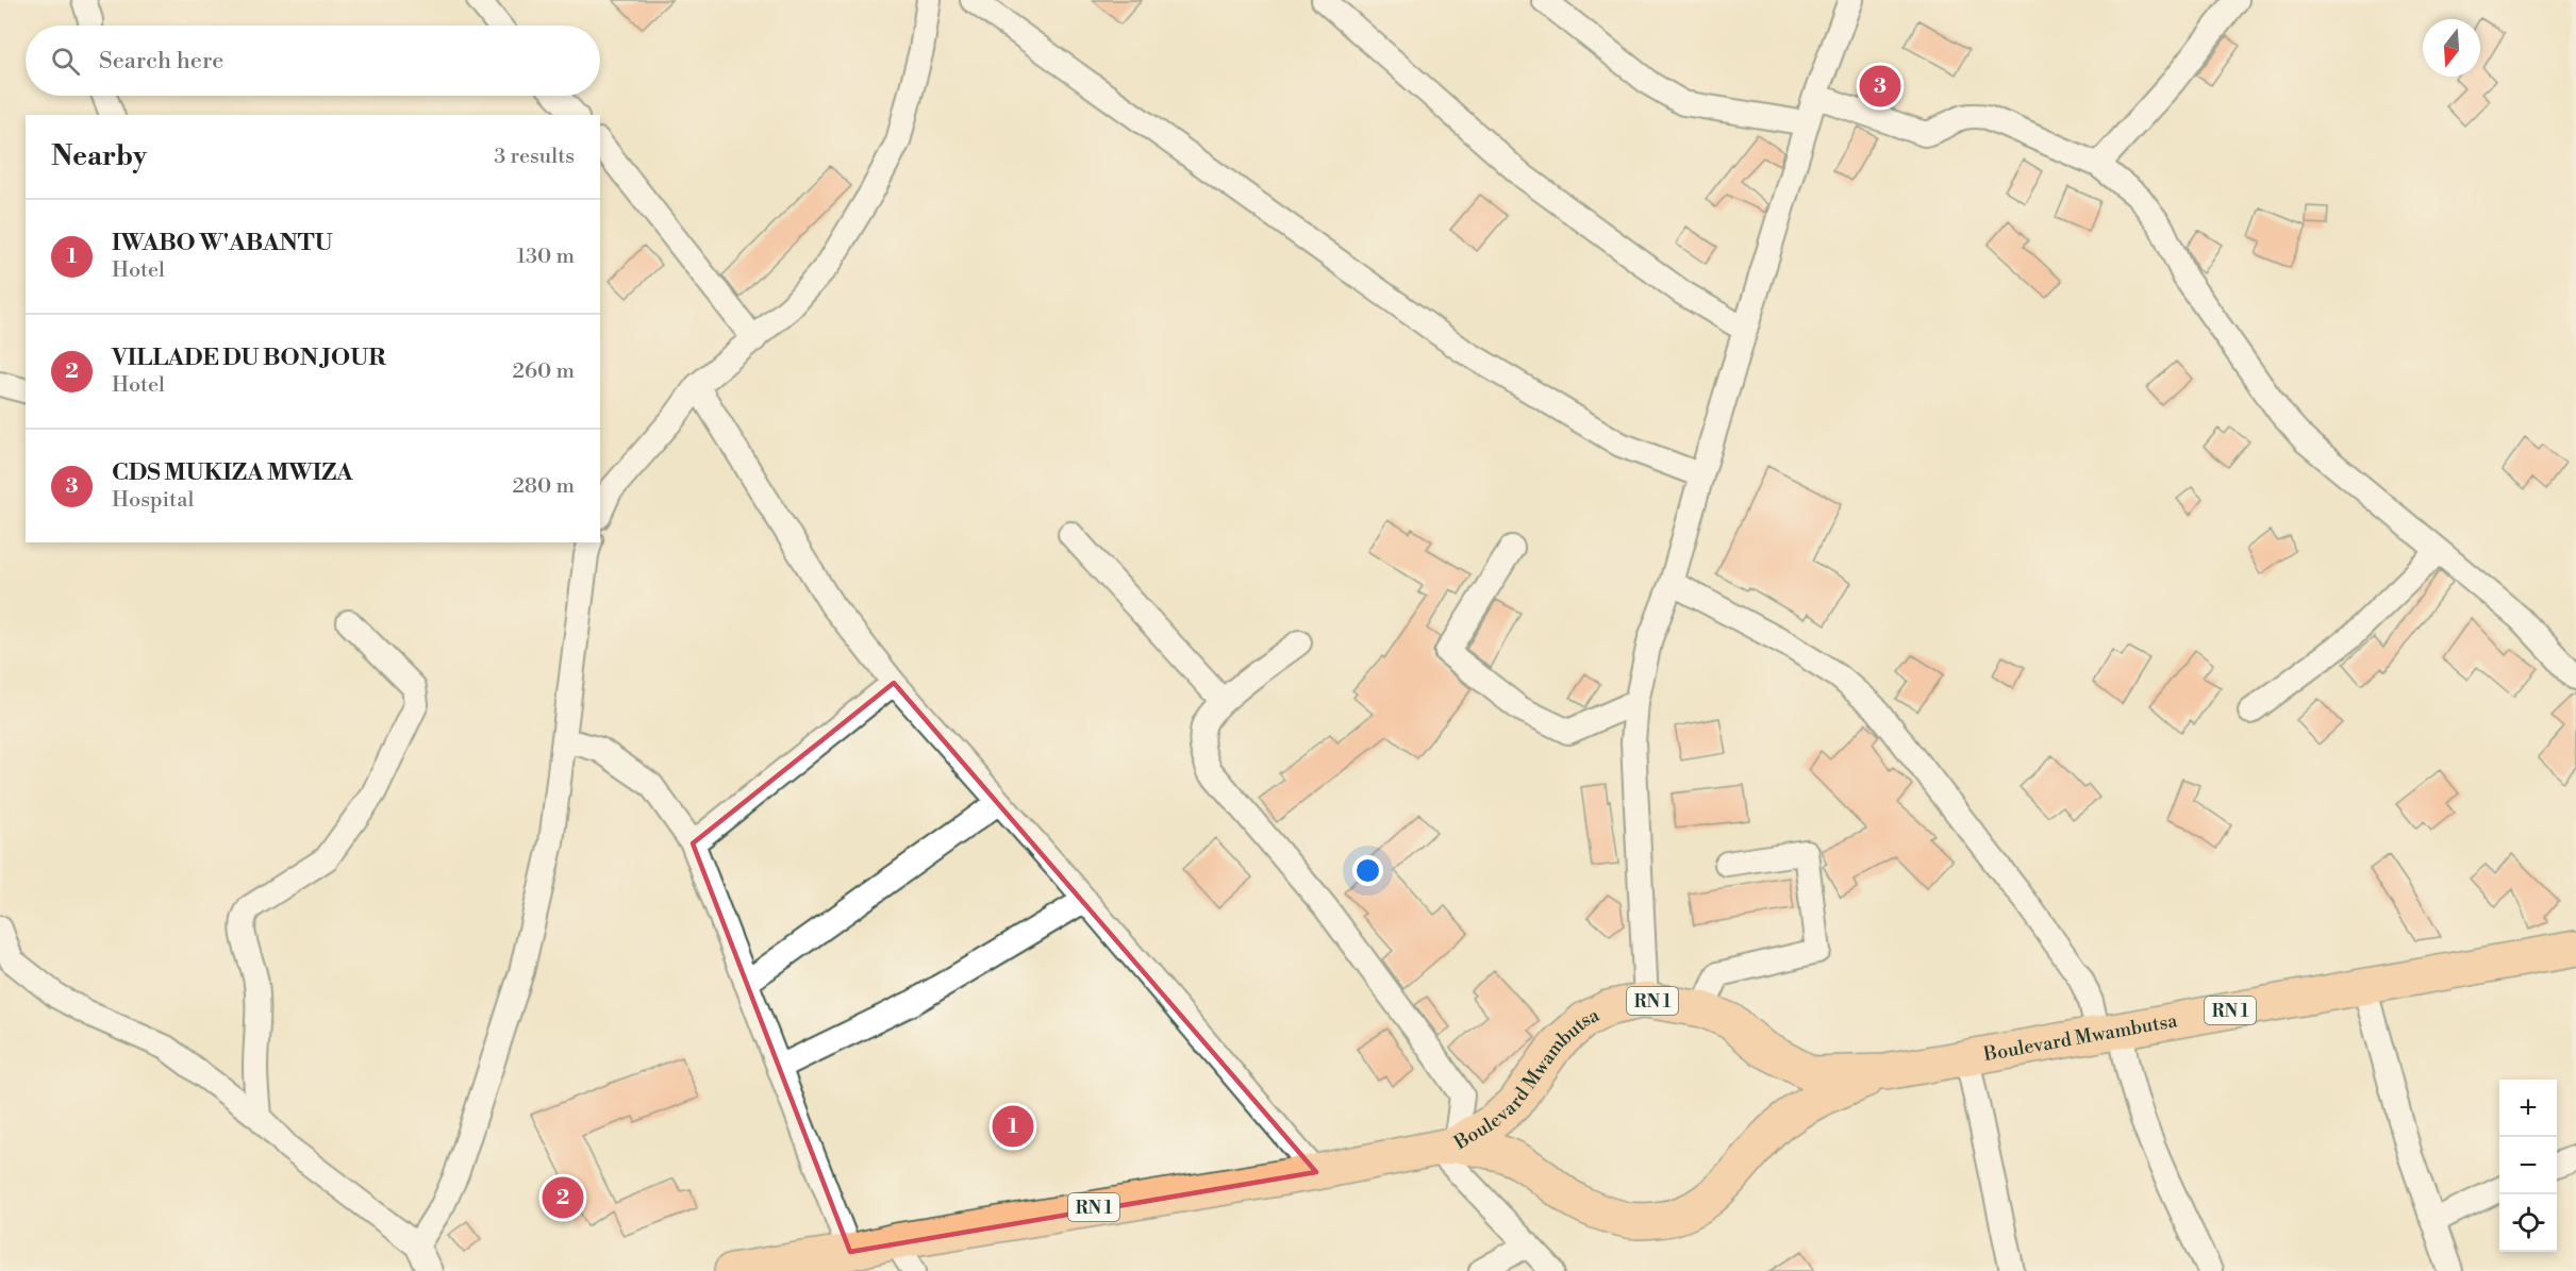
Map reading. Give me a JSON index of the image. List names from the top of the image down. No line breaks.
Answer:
{"streets":{"highway":["RN 1","Boulevard Mwambutsa"]},"crossings":[["RN 1","Boulevard Mwambutsa"]],"north":"bottom","page":{"search":"Search here","pins":["3","1","2"],"heading":["Nearby","3 results"],"list":[{"mark":"1","name":"IWABO W'ABANTU","note":"Hotel","value":"130 m"},{"mark":"2","name":"VILLADE DU BON JOUR","note":"Hotel","value":"260 m"},{"mark":"3","name":"CDS MUKIZA MWIZA","note":"Hospital","value":"280 m"}],"map_buttons":["+","−"]}}
